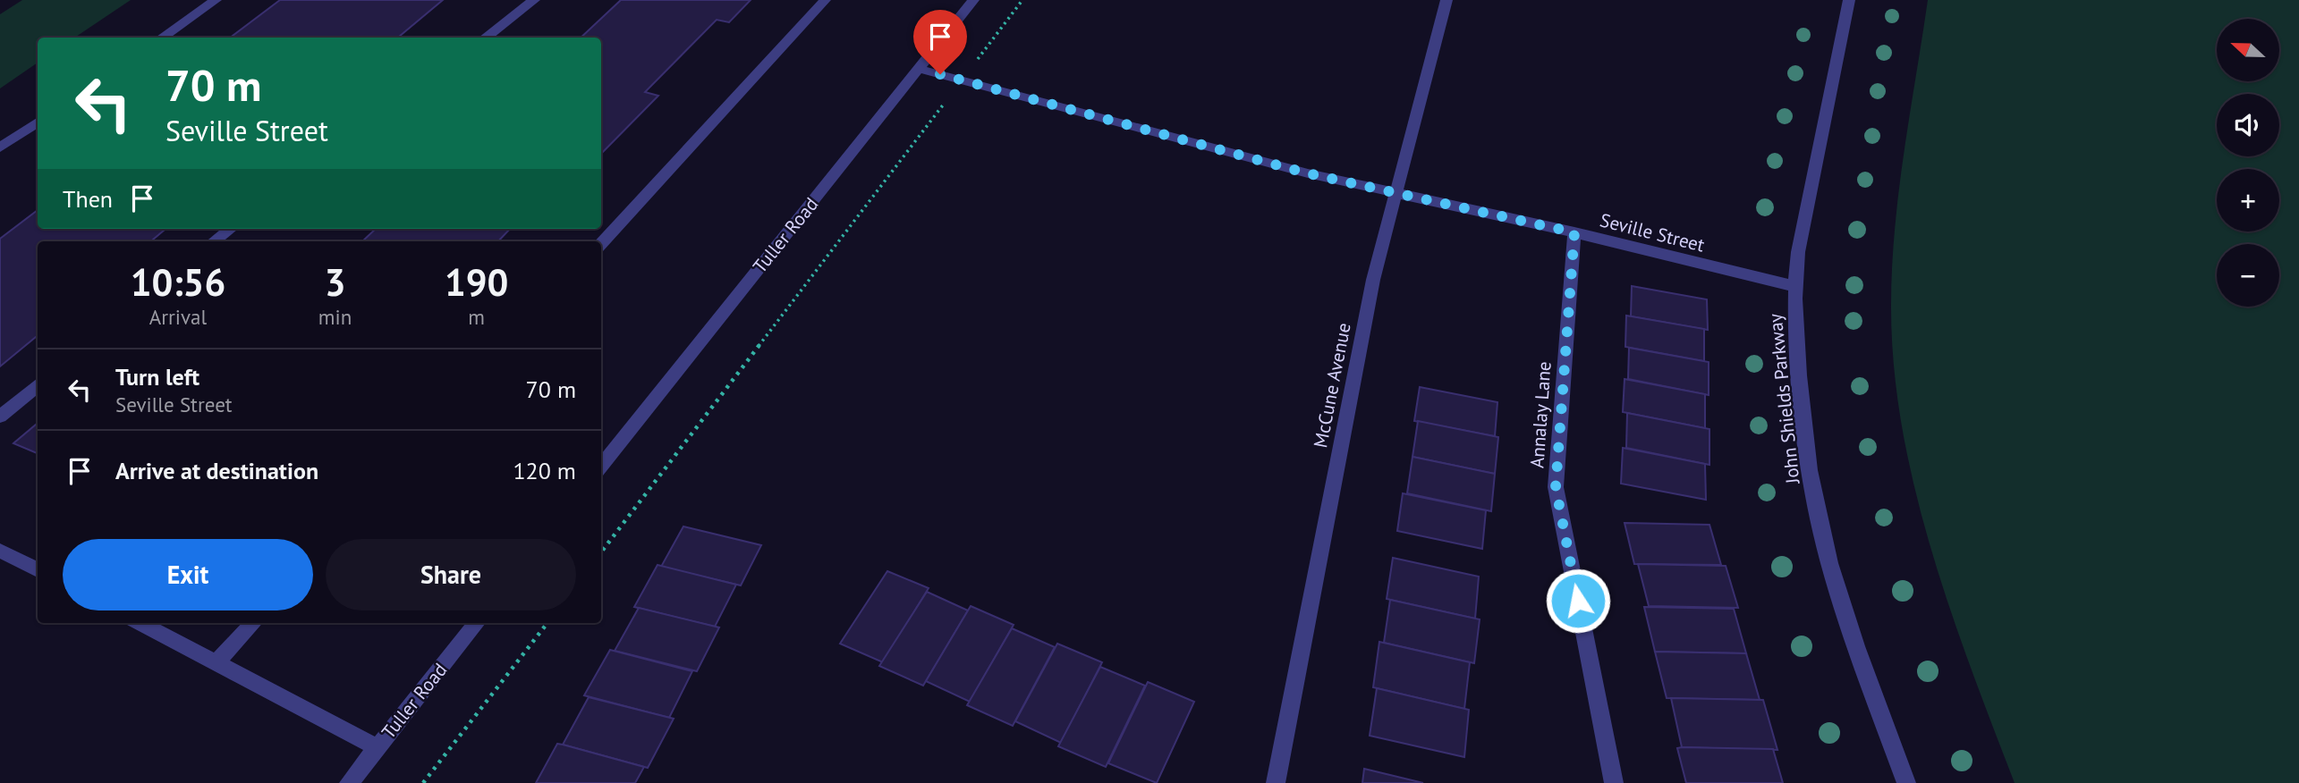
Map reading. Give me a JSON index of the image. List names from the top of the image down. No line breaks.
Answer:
{"streets":{"street":["Seville Street","Tuller Road","McCune Avenue","John Shields Parkway","Annalay Lane"]},"crossings":[["Seville Street","Tuller Road"],["Seville Street","McCune Avenue"],["Seville Street","John Shields Parkway"],["Seville Street","Annalay Lane"]],"north":"left","page":{"map_buttons":["+","−"],"turn":["70 m","Seville Street"],"then":"Then","eta":["10:56","Arrival","3","min","190","m"],"list":[{"name":"Turn left","note":"Seville Street","value":"70 m"},{"name":"Arrive at destination","value":"120 m"}],"buttons":["Exit","Share"]}}
